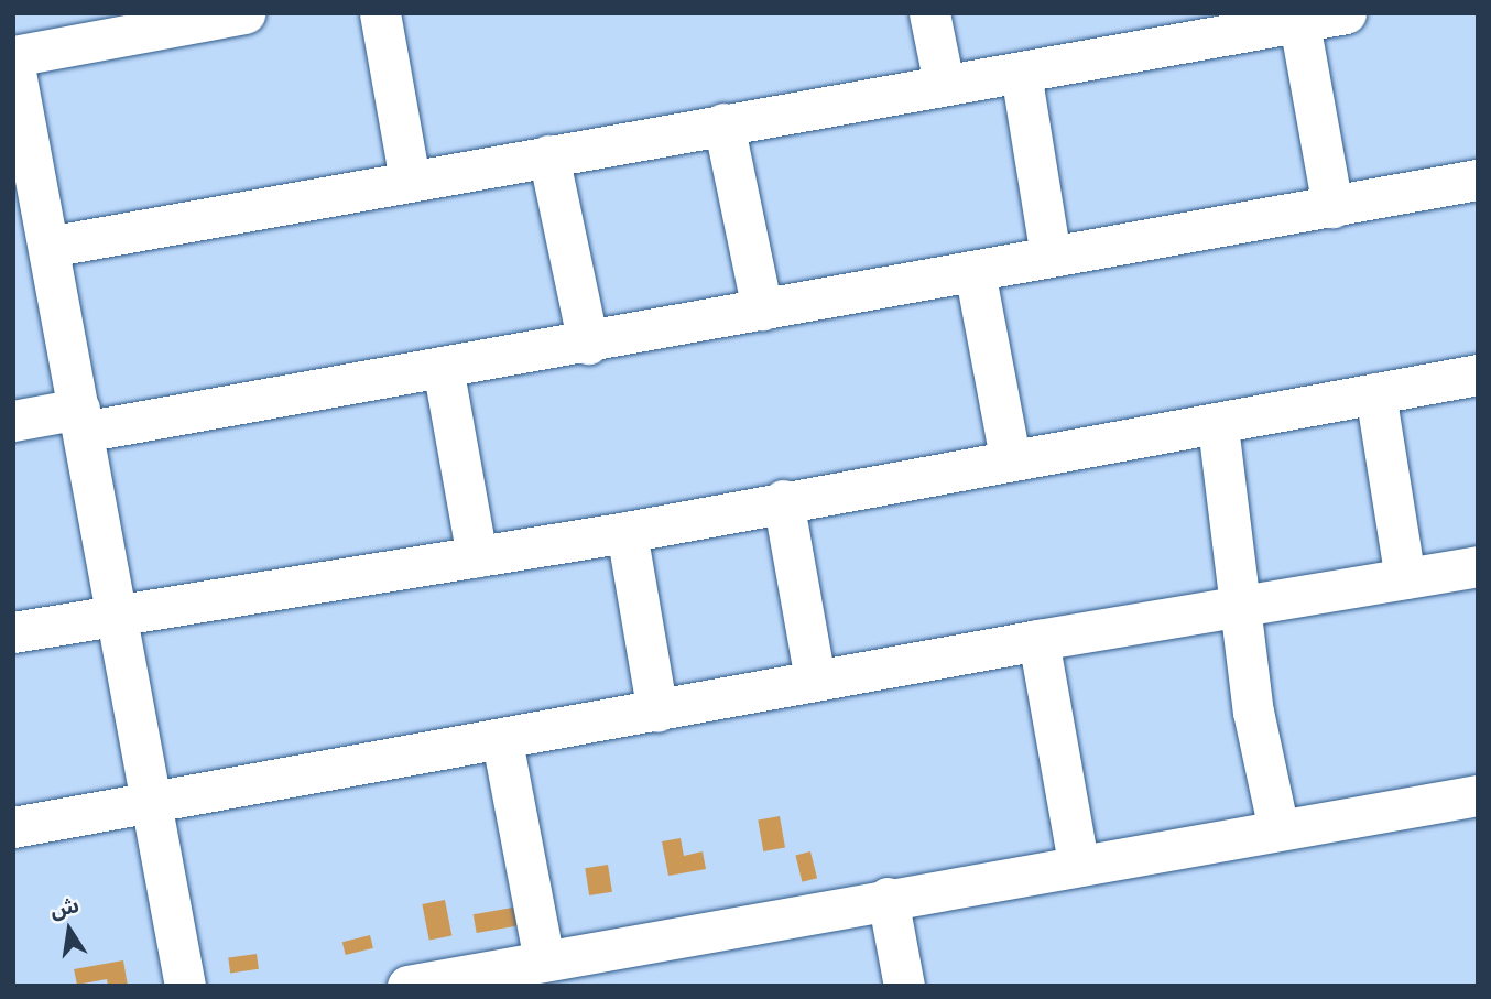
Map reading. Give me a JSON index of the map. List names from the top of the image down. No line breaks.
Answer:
{"north":"top"}
